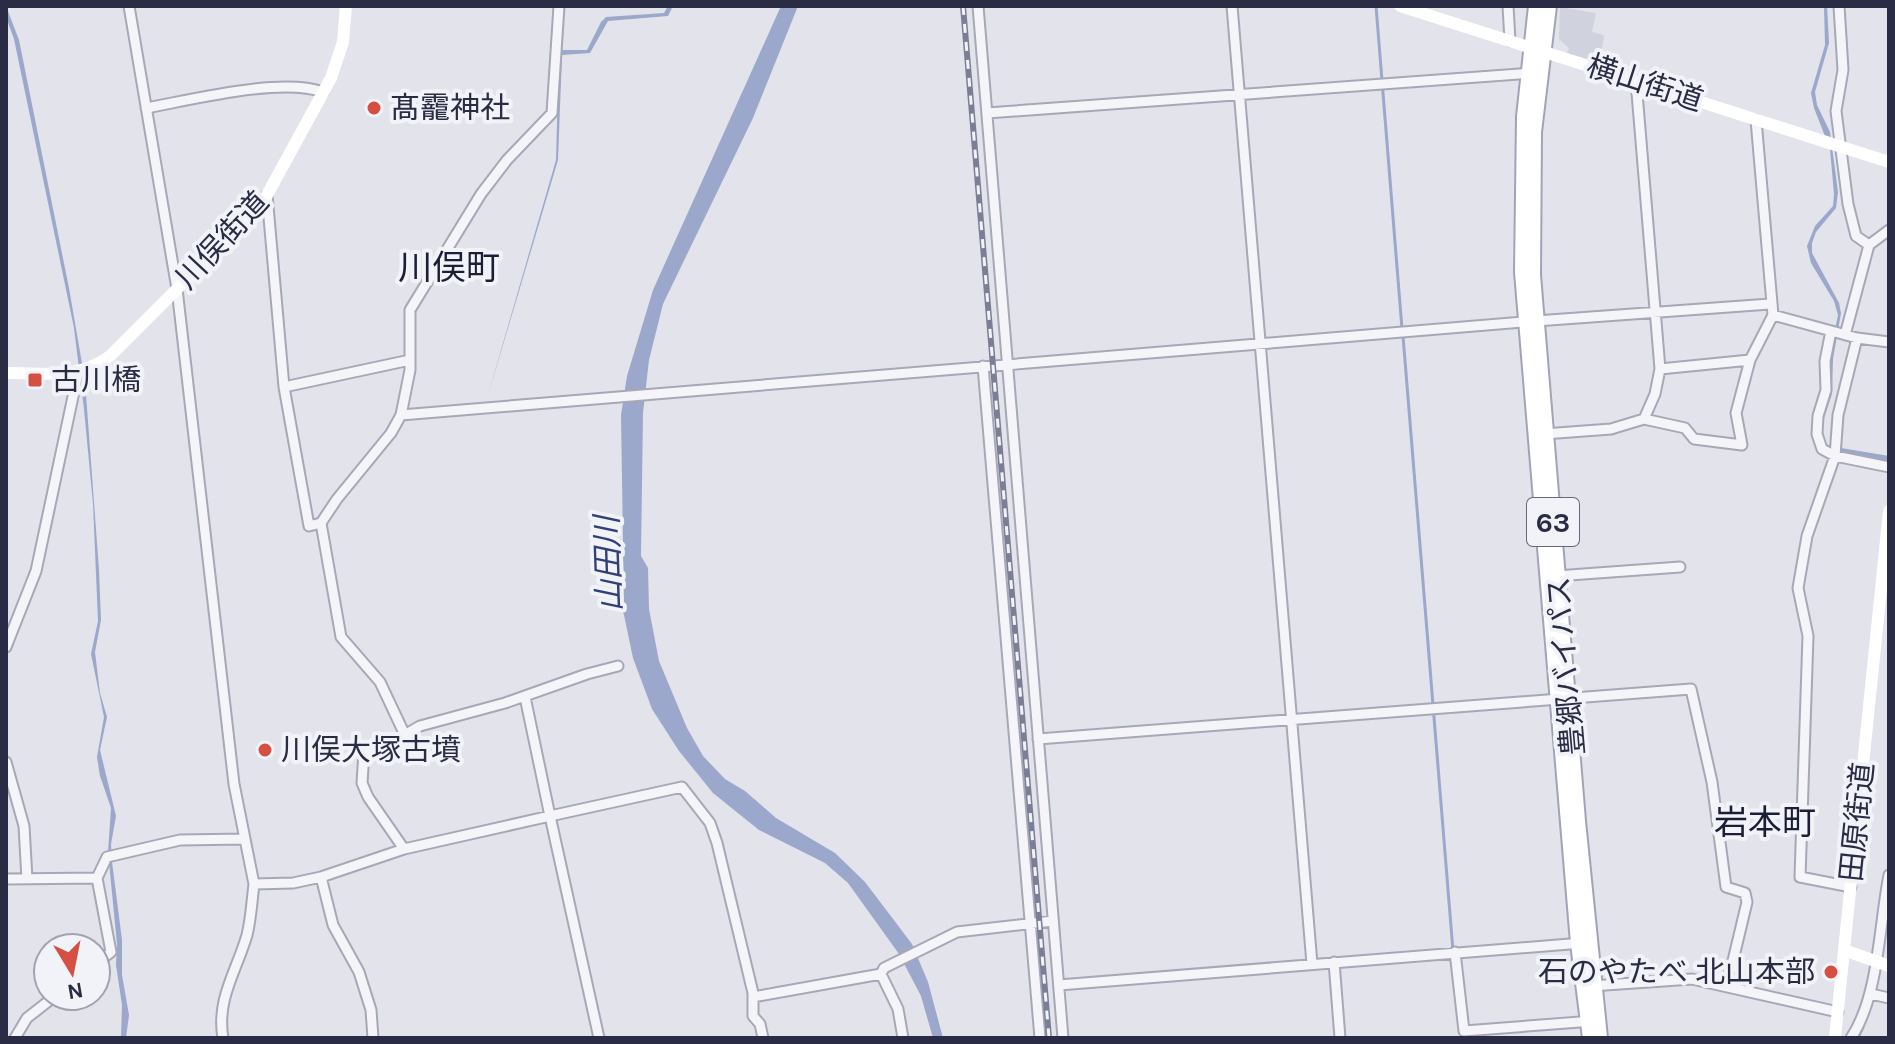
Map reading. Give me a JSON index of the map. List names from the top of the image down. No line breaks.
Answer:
{"streets":{"main road":["63","豊郷バイパス"],"street":["横山街道","川俣街道","田原街道"]},"crossings":[["横山街道","豊郷バイパス"]],"districts":["川俣町","岩本町"],"water":["山田川"],"places":{"other":["髙靇神社","川俣大塚古墳","石のやたべ 北山本部"],"transit":["古川橋"]},"north":"bottom"}
